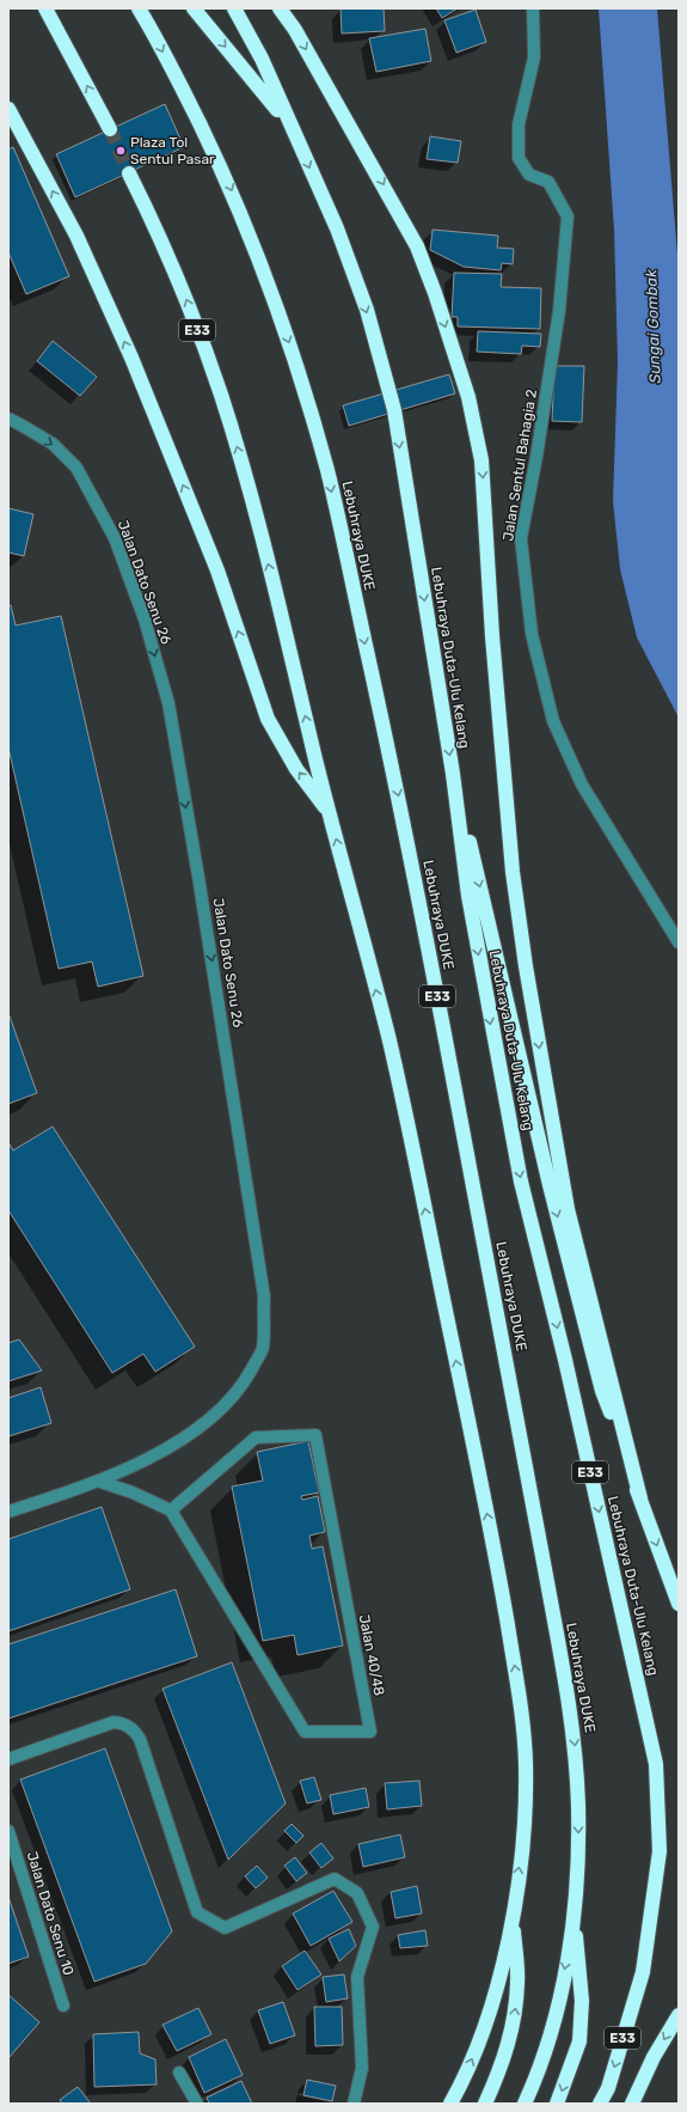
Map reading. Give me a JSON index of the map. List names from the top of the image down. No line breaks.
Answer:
{"streets":{"highway":["E33","Lebuhraya DUKE","Lebuhraya Duta-Ulu Kelang"],"street":["Jalan Sentul Bahagia 2","Jalan Dato Senu 26","Jalan 40/48","Jalan Dato Senu 10"]},"one_way":["Jalan Dato Senu 26"],"water":["Sungai Gombak"],"places":["Plaza Tol Sentul Pasar"]}
